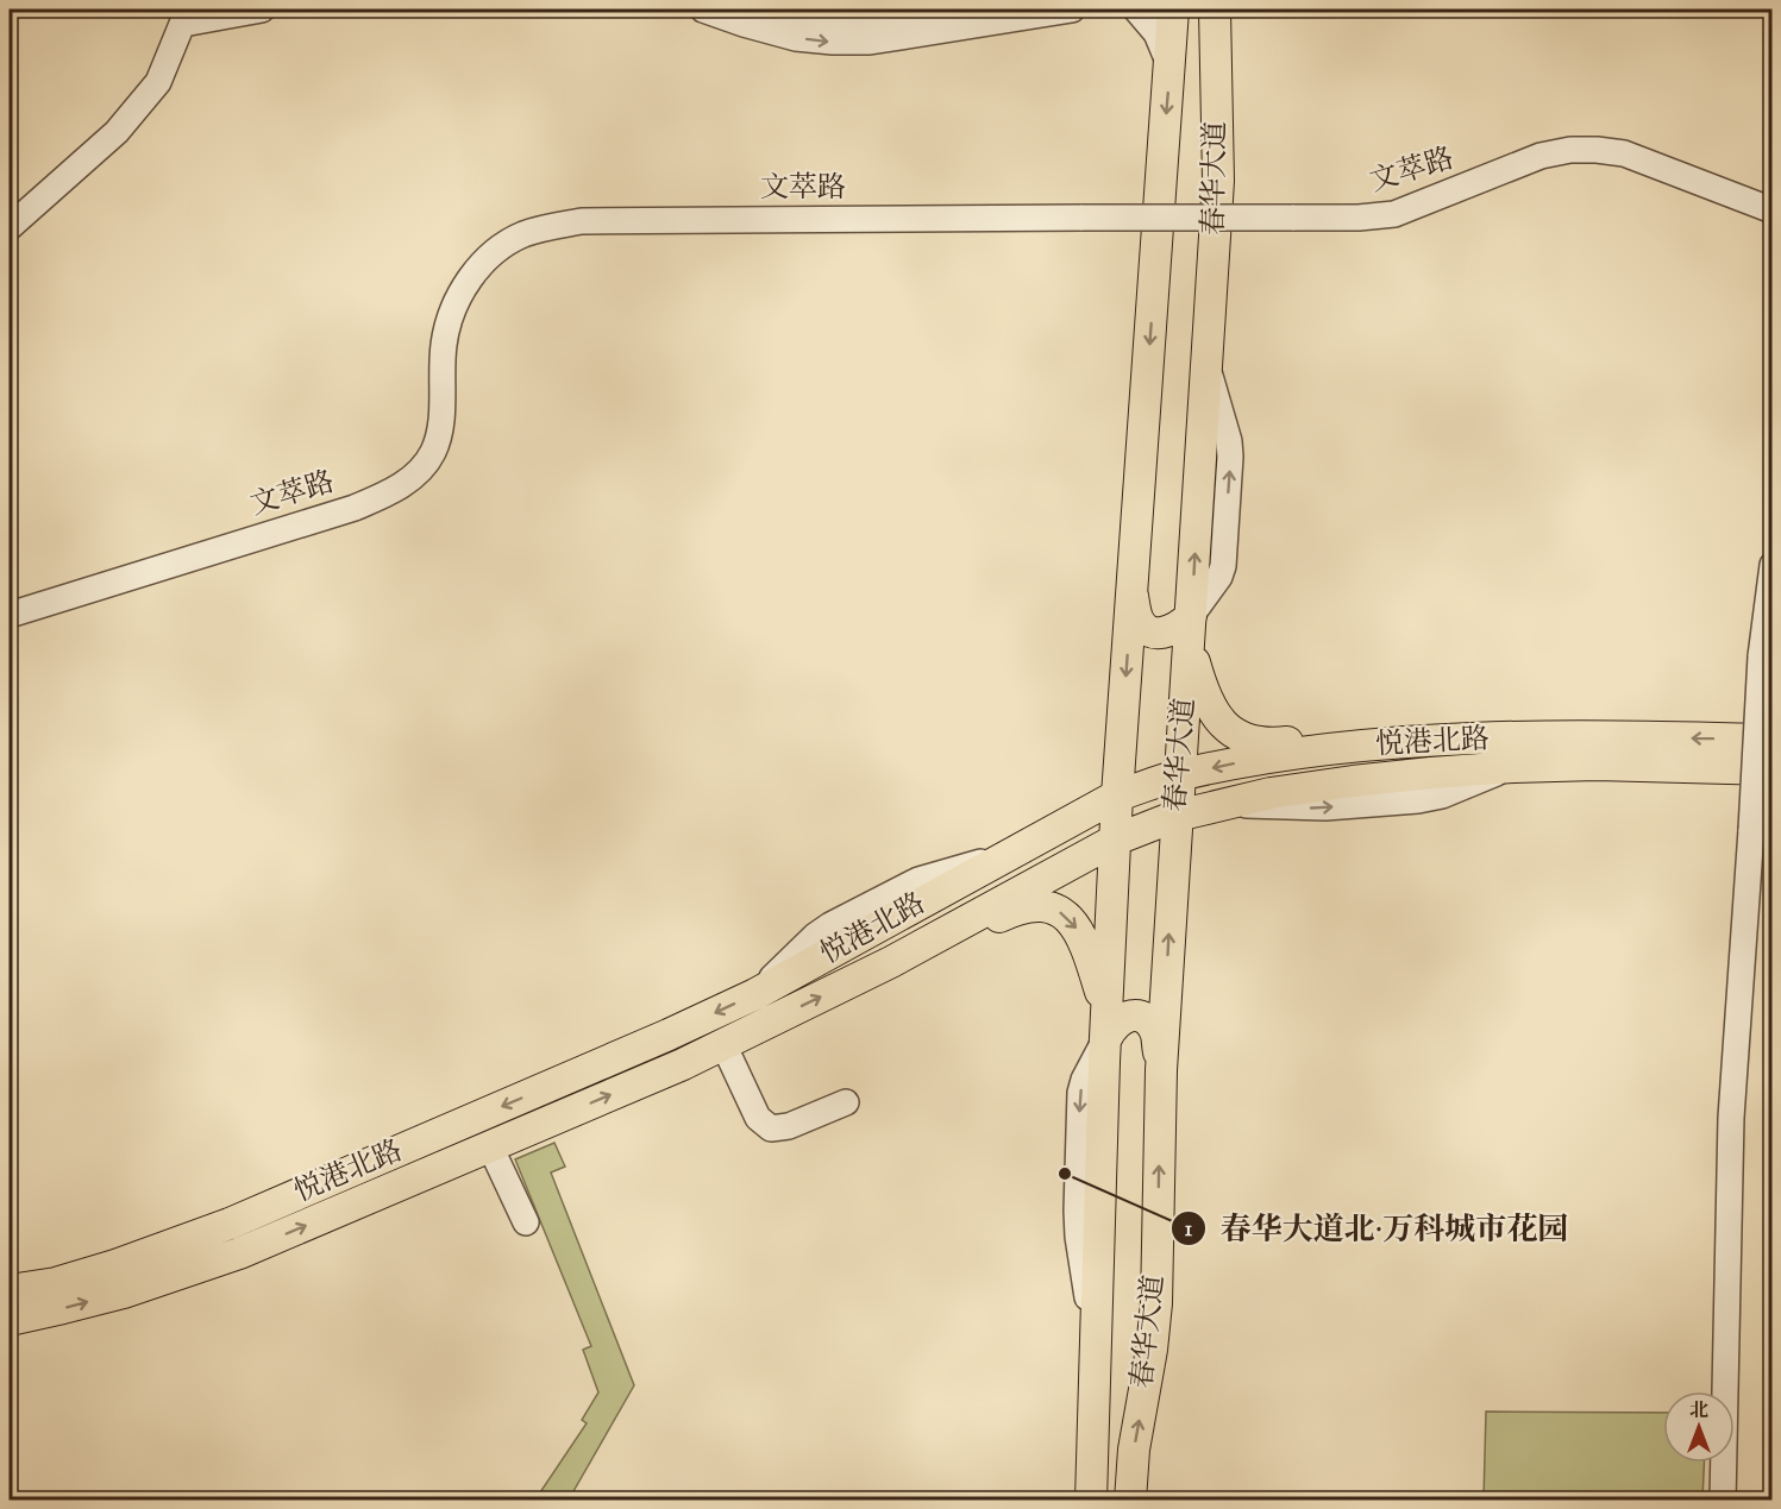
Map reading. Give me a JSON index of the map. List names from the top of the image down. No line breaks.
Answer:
{"streets":{"main road":["春华大道","悦港北路"],"street":["文萃路"]},"crossings":[["春华大道","悦港北路"]],"places":["春华大道北·万科城市花园"],"north":"top"}
